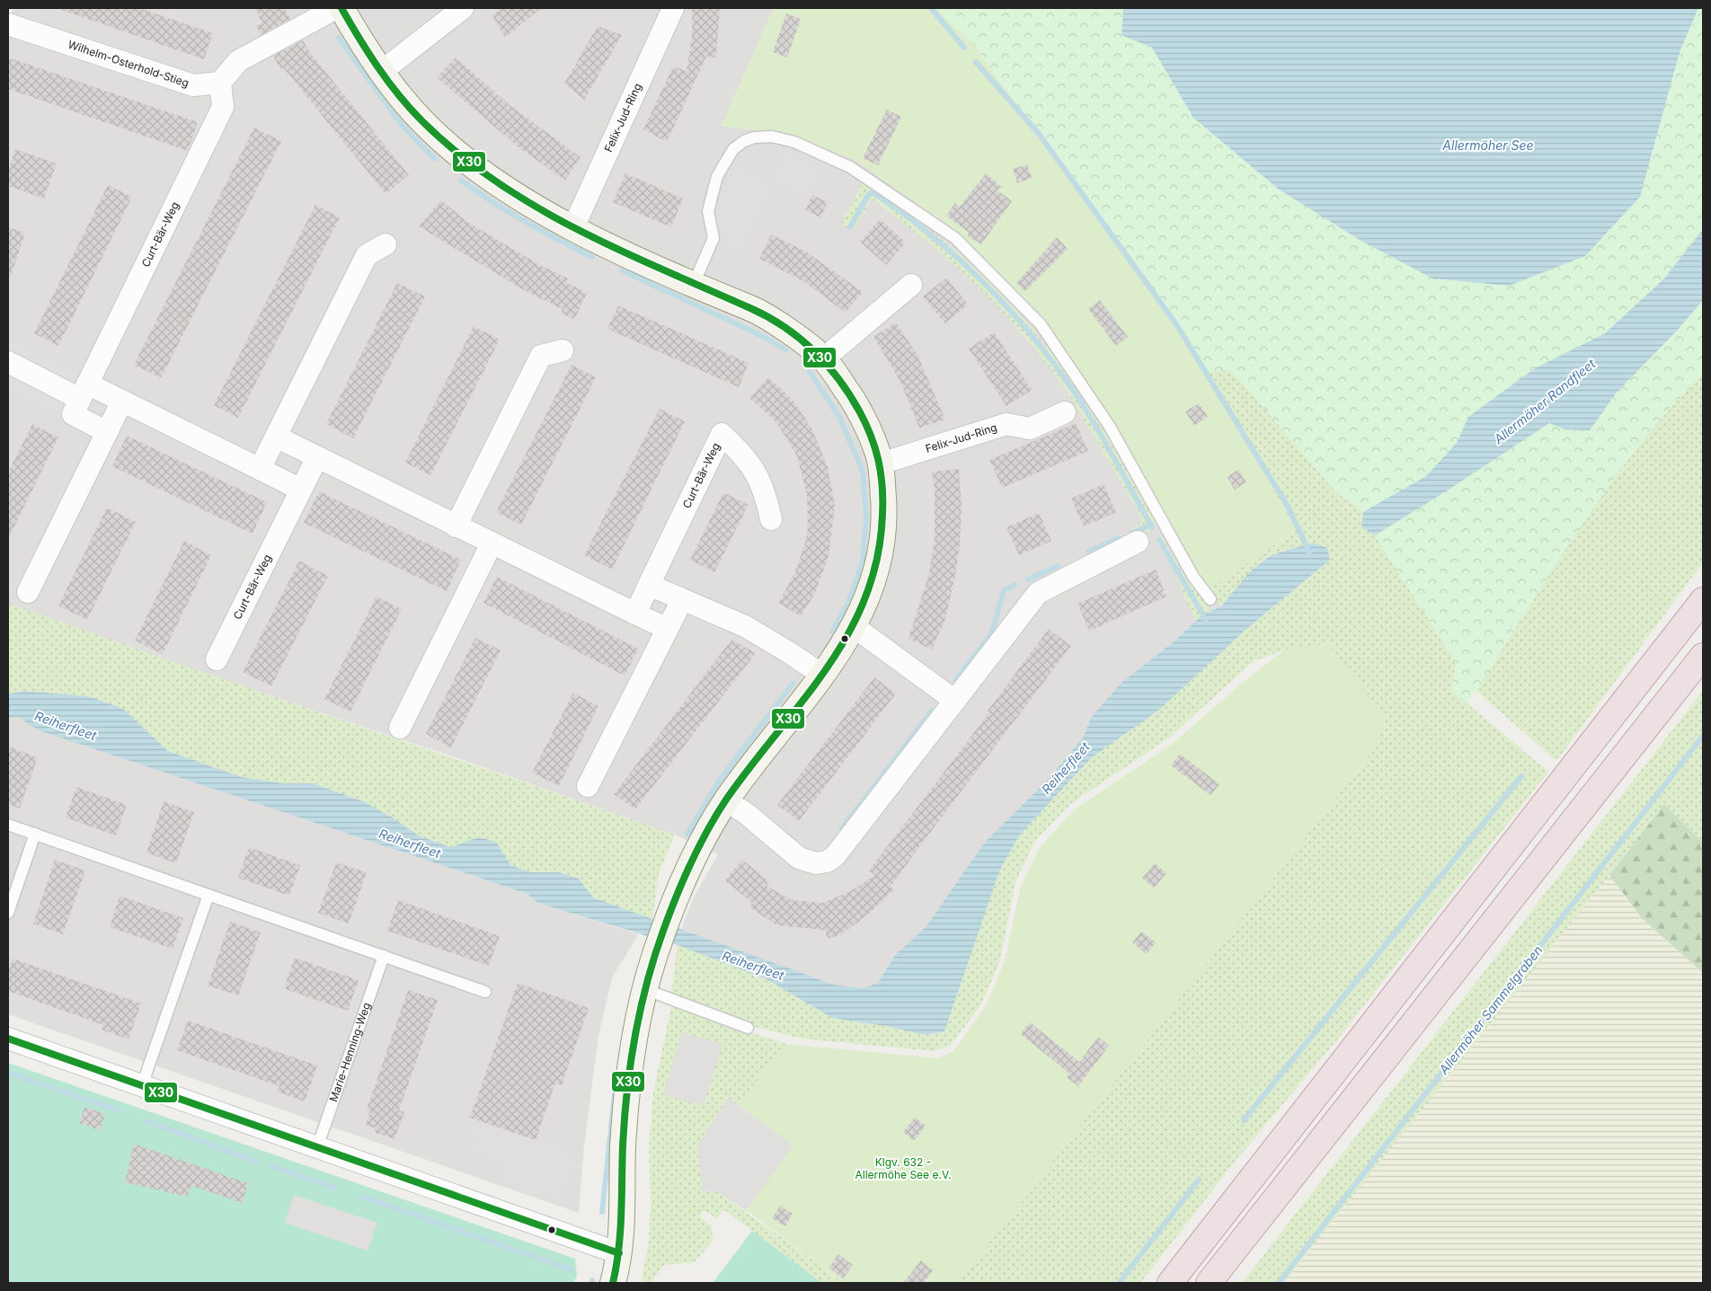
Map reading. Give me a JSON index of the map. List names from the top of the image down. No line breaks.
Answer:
{"streets":{"street":["Wilhelm-Osterhold-Stieg","Felix-Jud-Ring","Curt-Bär-Weg"],"lane":["Marie-Henning-Weg"]},"crossings":[["Wilhelm-Osterhold-Stieg","Curt-Bär-Weg"]],"water":["Allermöher See","Allermöher Randfleet","Reiherfleet","Allermöher Sammelgraben"],"parks":["Klgv. 632 - Allermöhe See e.V."],"lines":["transit line X30"]}
